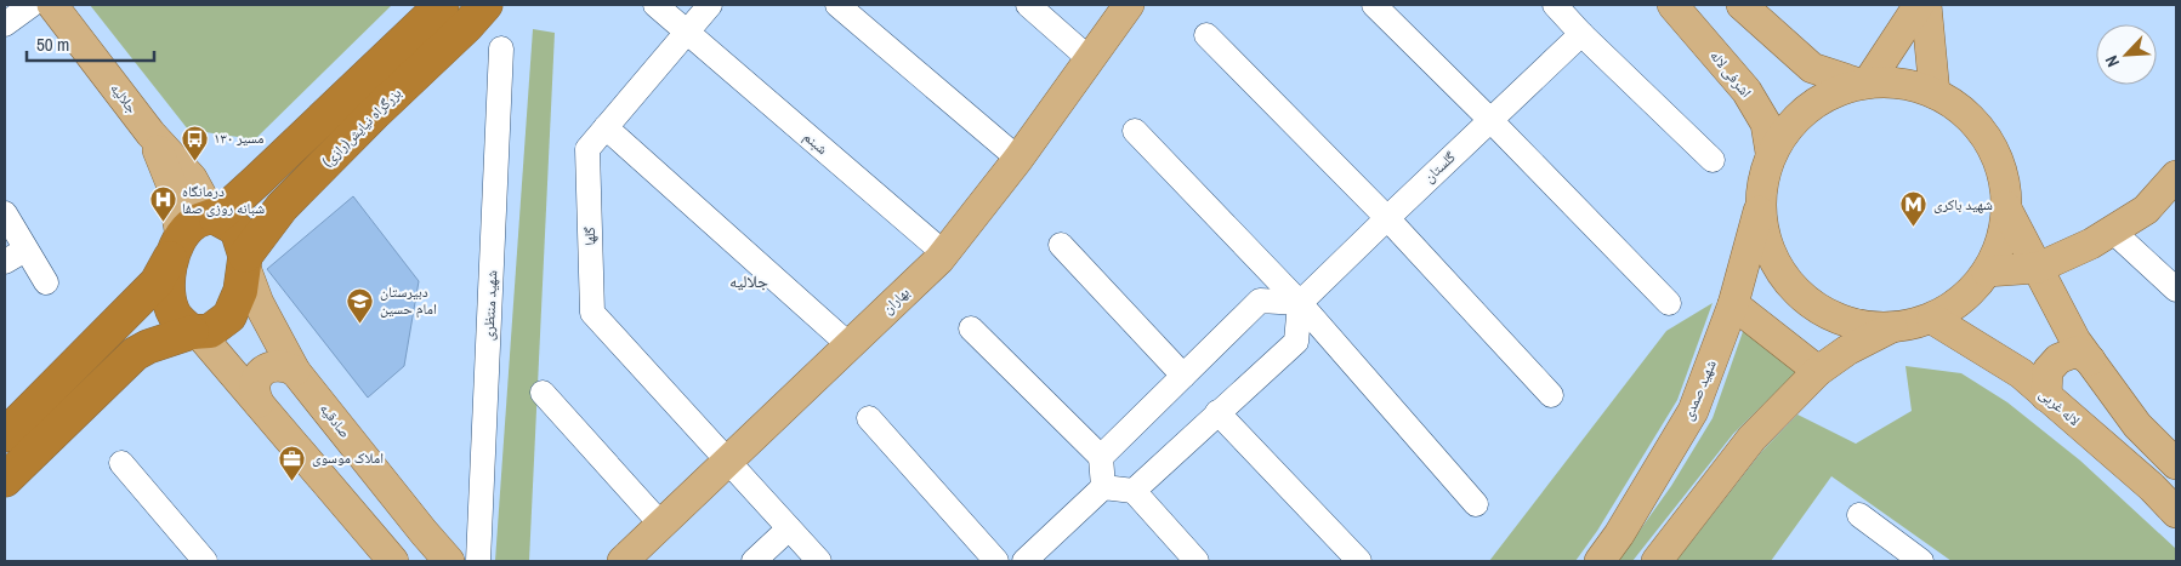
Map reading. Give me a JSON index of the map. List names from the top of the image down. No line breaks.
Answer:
{"streets":{"highway":["بزرگراه نیایش(رازی)"],"main road":["اشرفی لاله","جلالیه","بهاران","شهید صمدی","لاله غربی","صادقیه"],"street":["شبنم","گلستان","گلها","شهید منتظری"]},"crossings":[["اشرفی لاله","شهید صمدی"],["بزرگراه نیایش(رازی)","صادقیه"],["شبنم","گلها"],["شبنم","بهاران"],["گلها","بهاران"]],"districts":["جلالیه"],"places":{"bus stop":["مسیر ۱۳۰"],"hospital":["درمانگاه شبانه روزی صفا"],"metro station":["شهید باکری"],"school or university":["دبیرستان امام حسین"],"office":["املاک موسوی"]},"scale_bar":"50 m","north":"bottom left"}
